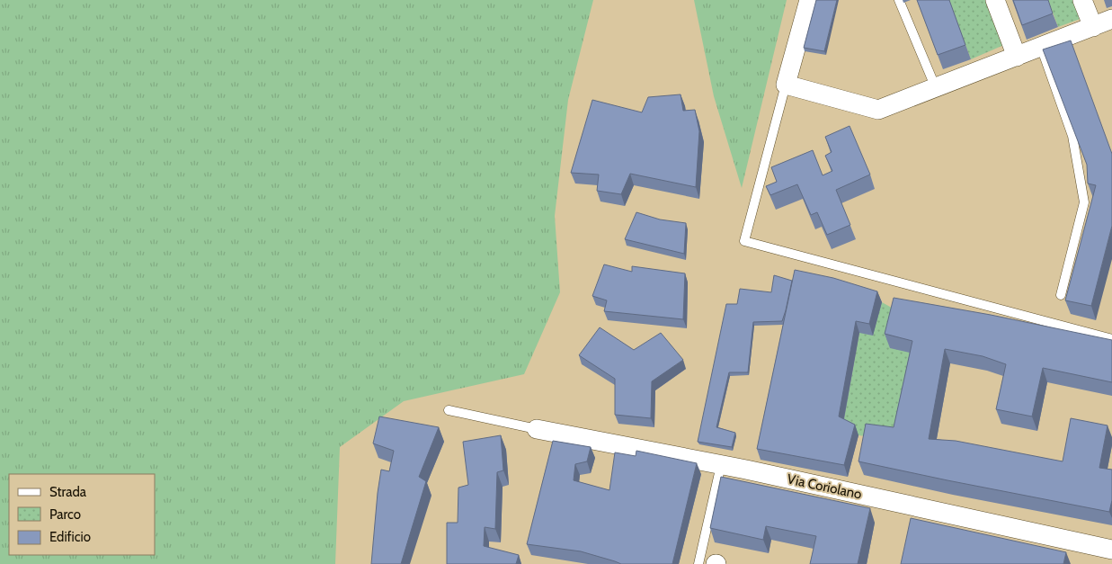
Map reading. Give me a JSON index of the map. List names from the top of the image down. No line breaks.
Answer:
{"streets":{"street":["Via Coriolano"]},"legend":["Strada","Parco","Edificio"]}
